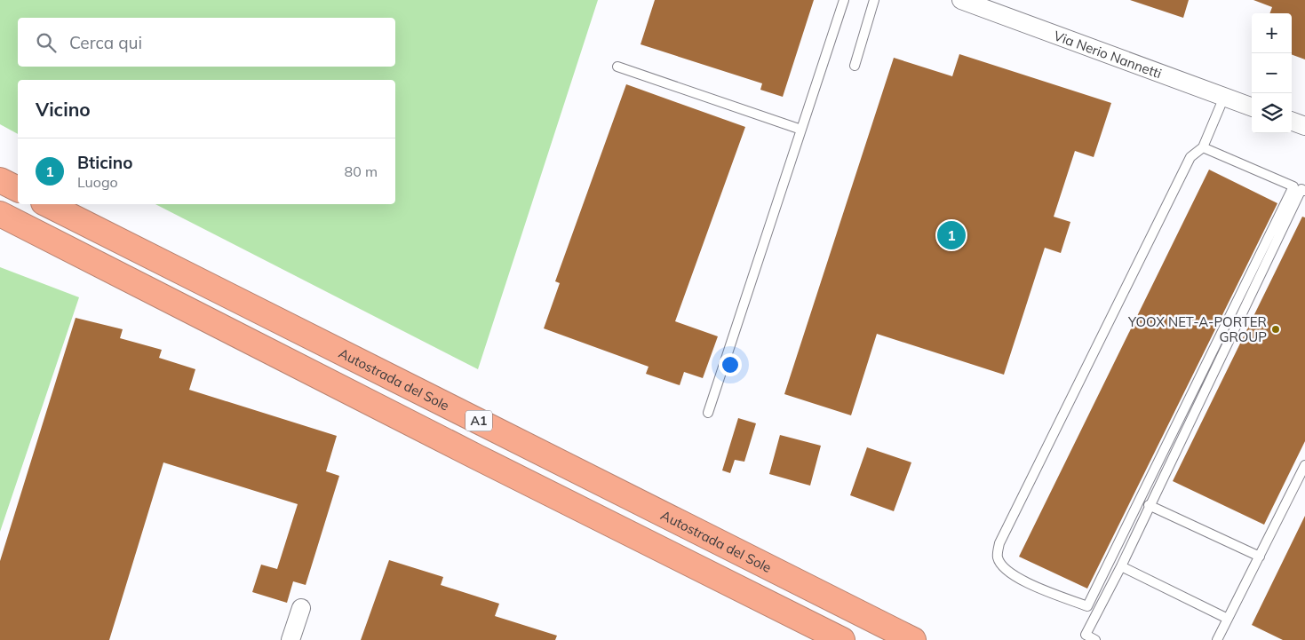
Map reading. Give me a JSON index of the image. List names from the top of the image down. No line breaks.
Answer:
{"streets":{"highway":["Autostrada del Sole","A1"],"street":["Via Nerio Nannetti"]},"places":["YOOX NET-A-PORTER GROUP"],"page":{"map_buttons":["+","−"],"search":"Cerca qui","heading":"Vicino","list":[{"mark":"1","name":"Bticino","note":"Luogo","value":"80 m"}],"pins":"1"}}
